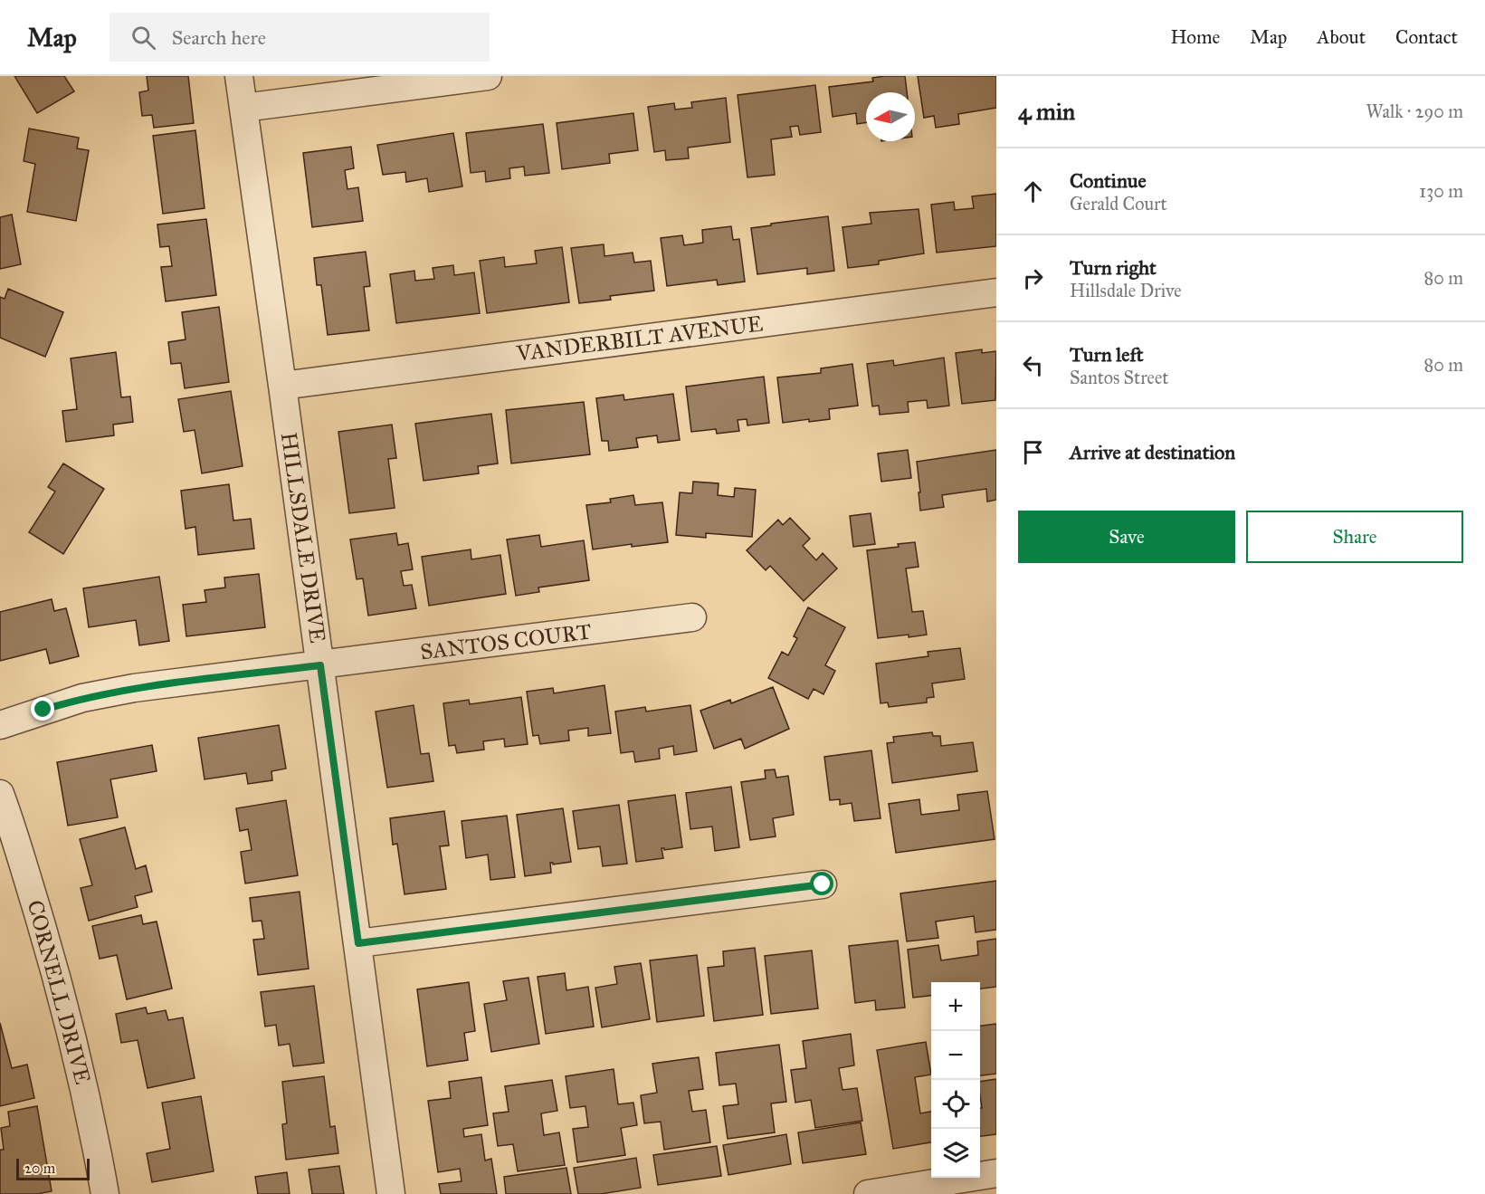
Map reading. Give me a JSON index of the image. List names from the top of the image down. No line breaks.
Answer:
{"streets":{"street":["VANDERBILT AVENUE","HILLSDALE DRIVE","SANTOS COURT","CORNELL DRIVE"]},"crossings":[["VANDERBILT AVENUE","HILLSDALE DRIVE"],["HILLSDALE DRIVE","SANTOS COURT"]],"scale_bar":"20 m","north":"left","page":{"header":"Map","search":"Search here","nav":["Home","Map","About","Contact"],"heading":["4 min","Walk · 290 m"],"list":[["Continue","Gerald Court","130 m"],["Turn right","Hillsdale Drive","80 m"],["Turn left","Santos Street","80 m"],"Arrive at destination"],"buttons":["Save","Share"],"map_buttons":["+","−"],"scale":"20 m"}}
